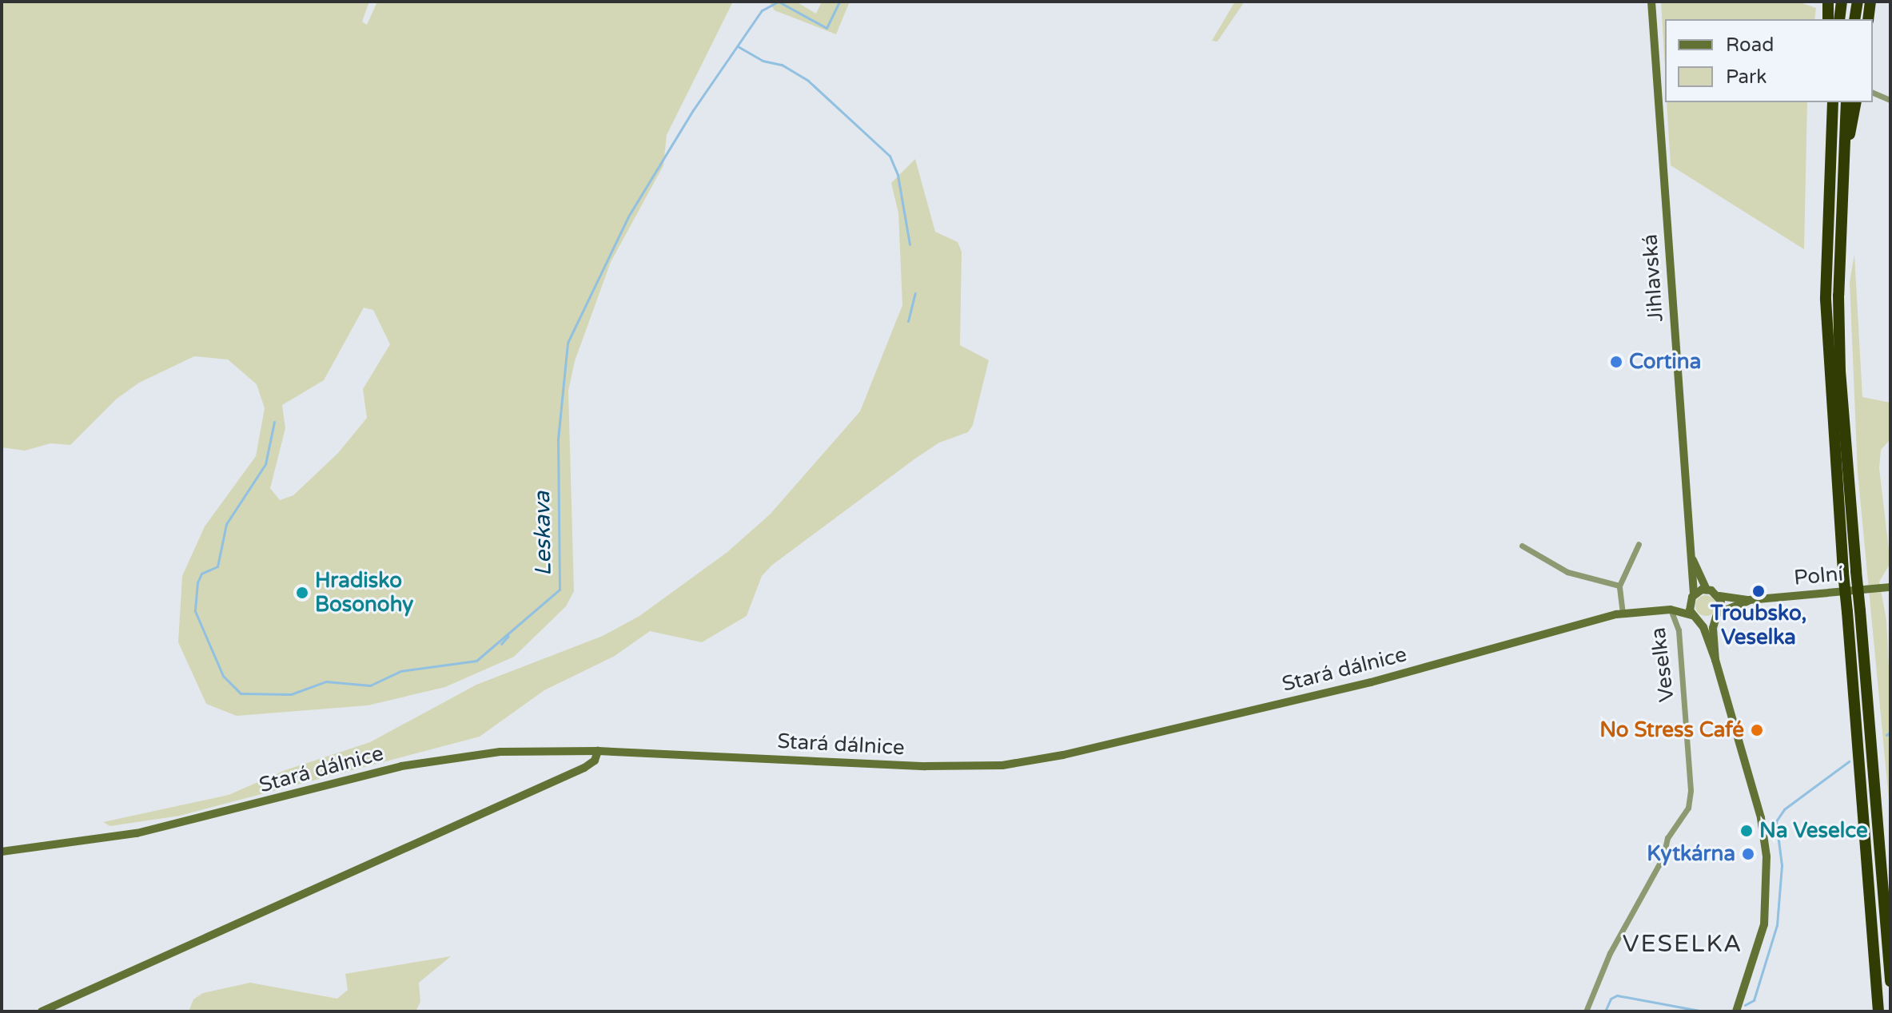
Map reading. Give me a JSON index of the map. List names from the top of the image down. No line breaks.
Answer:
{"streets":{"main road":["Jihlavská","Polní","Stará dálnice"],"street":["Veselka"]},"crossings":[["Jihlavská","Polní"],["Jihlavská","Stará dálnice"],["Veselka","Stará dálnice"]],"districts":["VESELKA"],"water":["Leskava"],"places":["Cortina","Troubsko, Veselka","Hradisko Bosonohy","No Stress Café","Na Veselce","Kytkárna"],"legend":["Road","Park"]}
